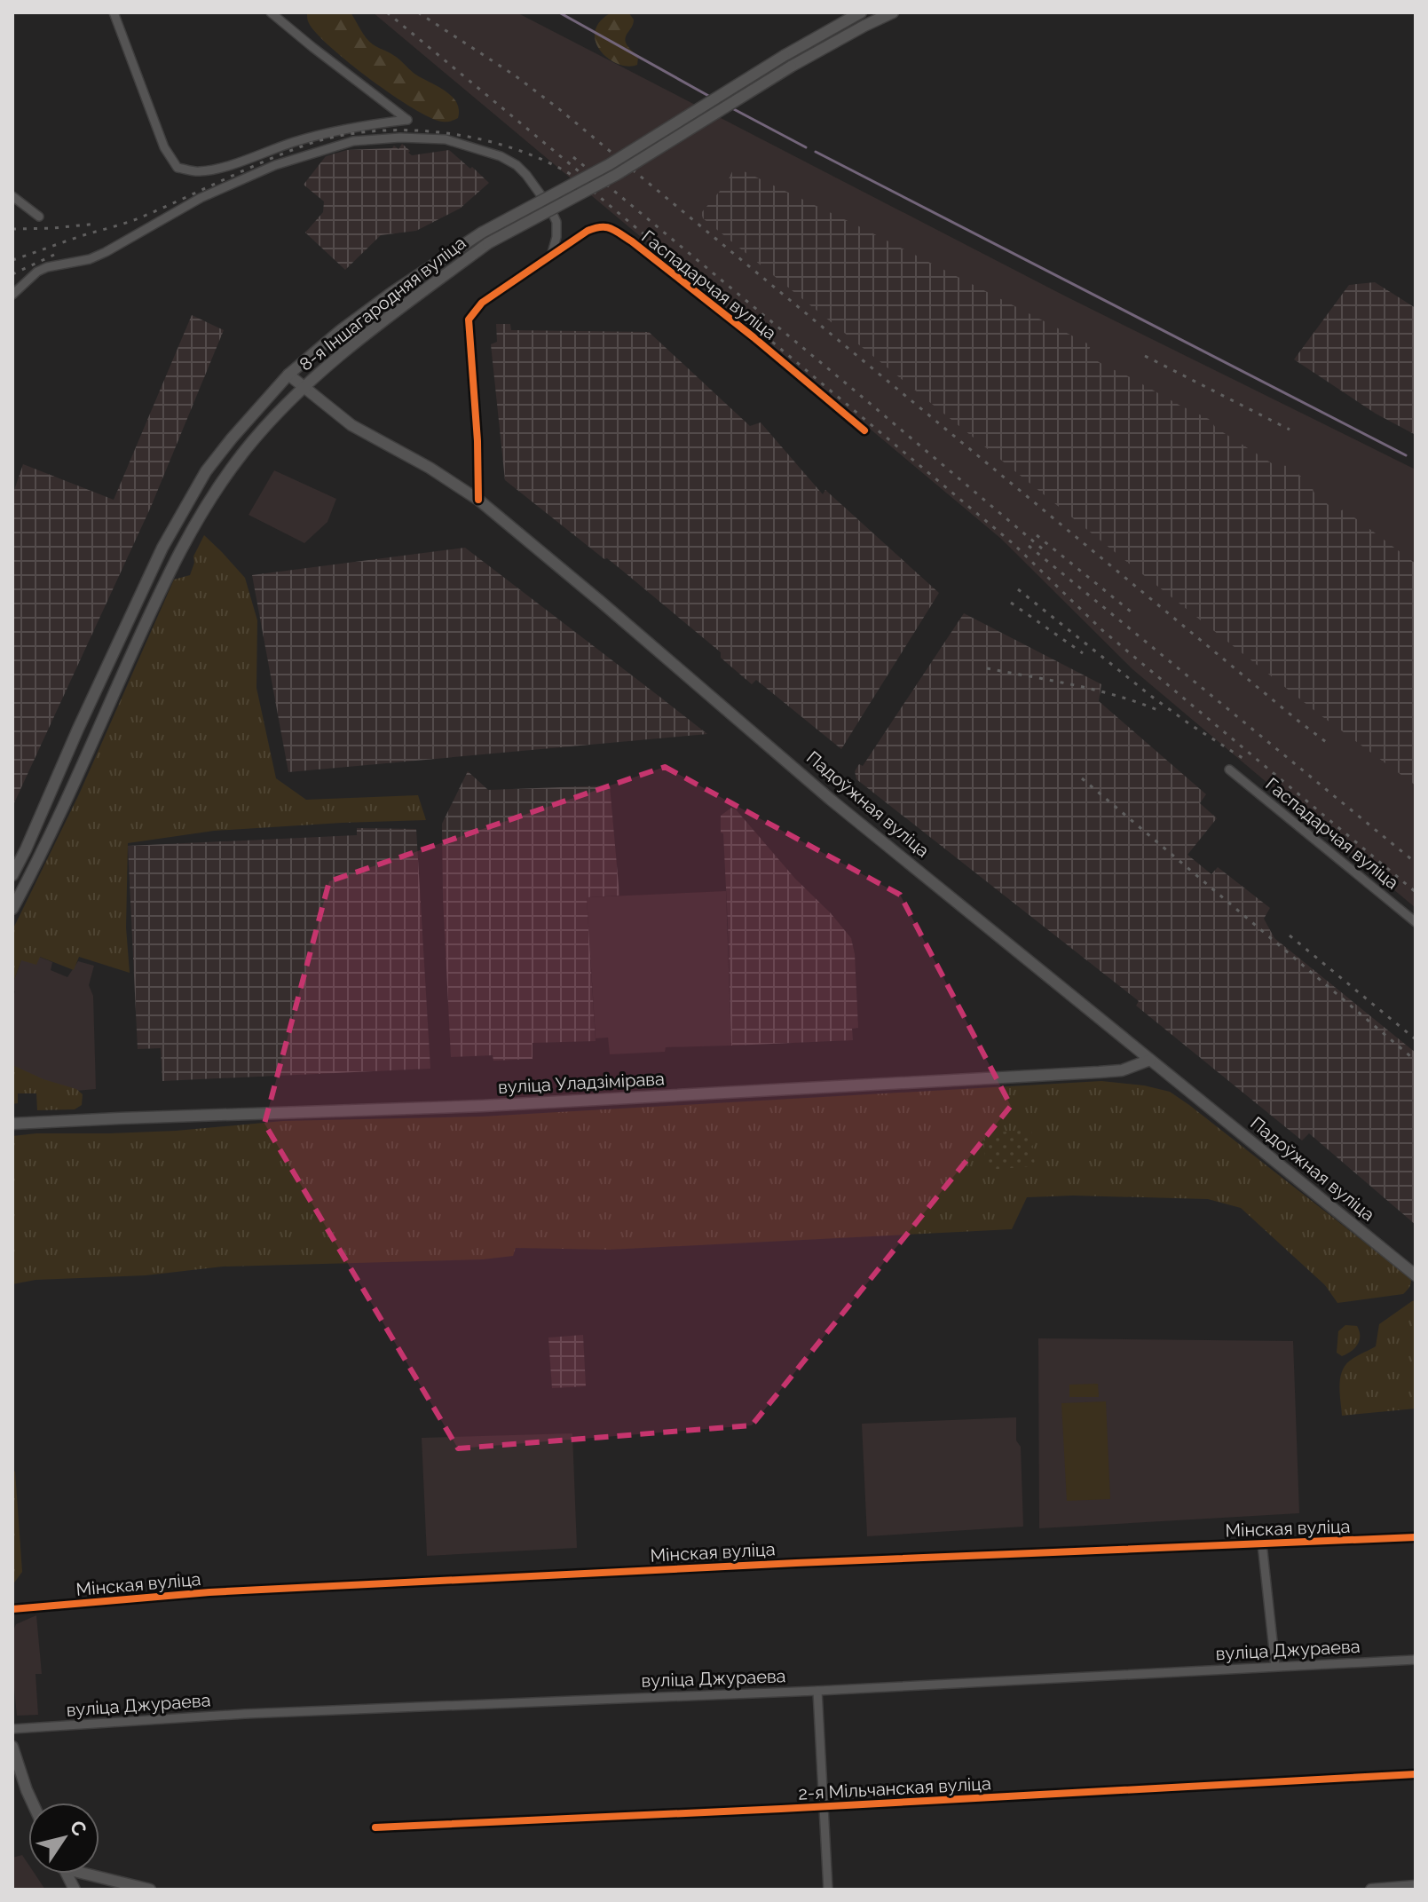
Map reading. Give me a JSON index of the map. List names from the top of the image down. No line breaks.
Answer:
{"streets":{"main road":["8-я Іншагародняя вуліца","Падоўжная вуліца","вуліца Уладзімірава"],"street":["Гаспадарчая вуліца","Мінская вуліца","вуліца Джураева","2-я Мільчанская вуліца"]},"crossings":[["Гаспадарчая вуліца","Падоўжная вуліца"],["8-я Іншагародняя вуліца","Падоўжная вуліца"],["Падоўжная вуліца","вуліца Уладзімірава"]],"north":"top right"}
